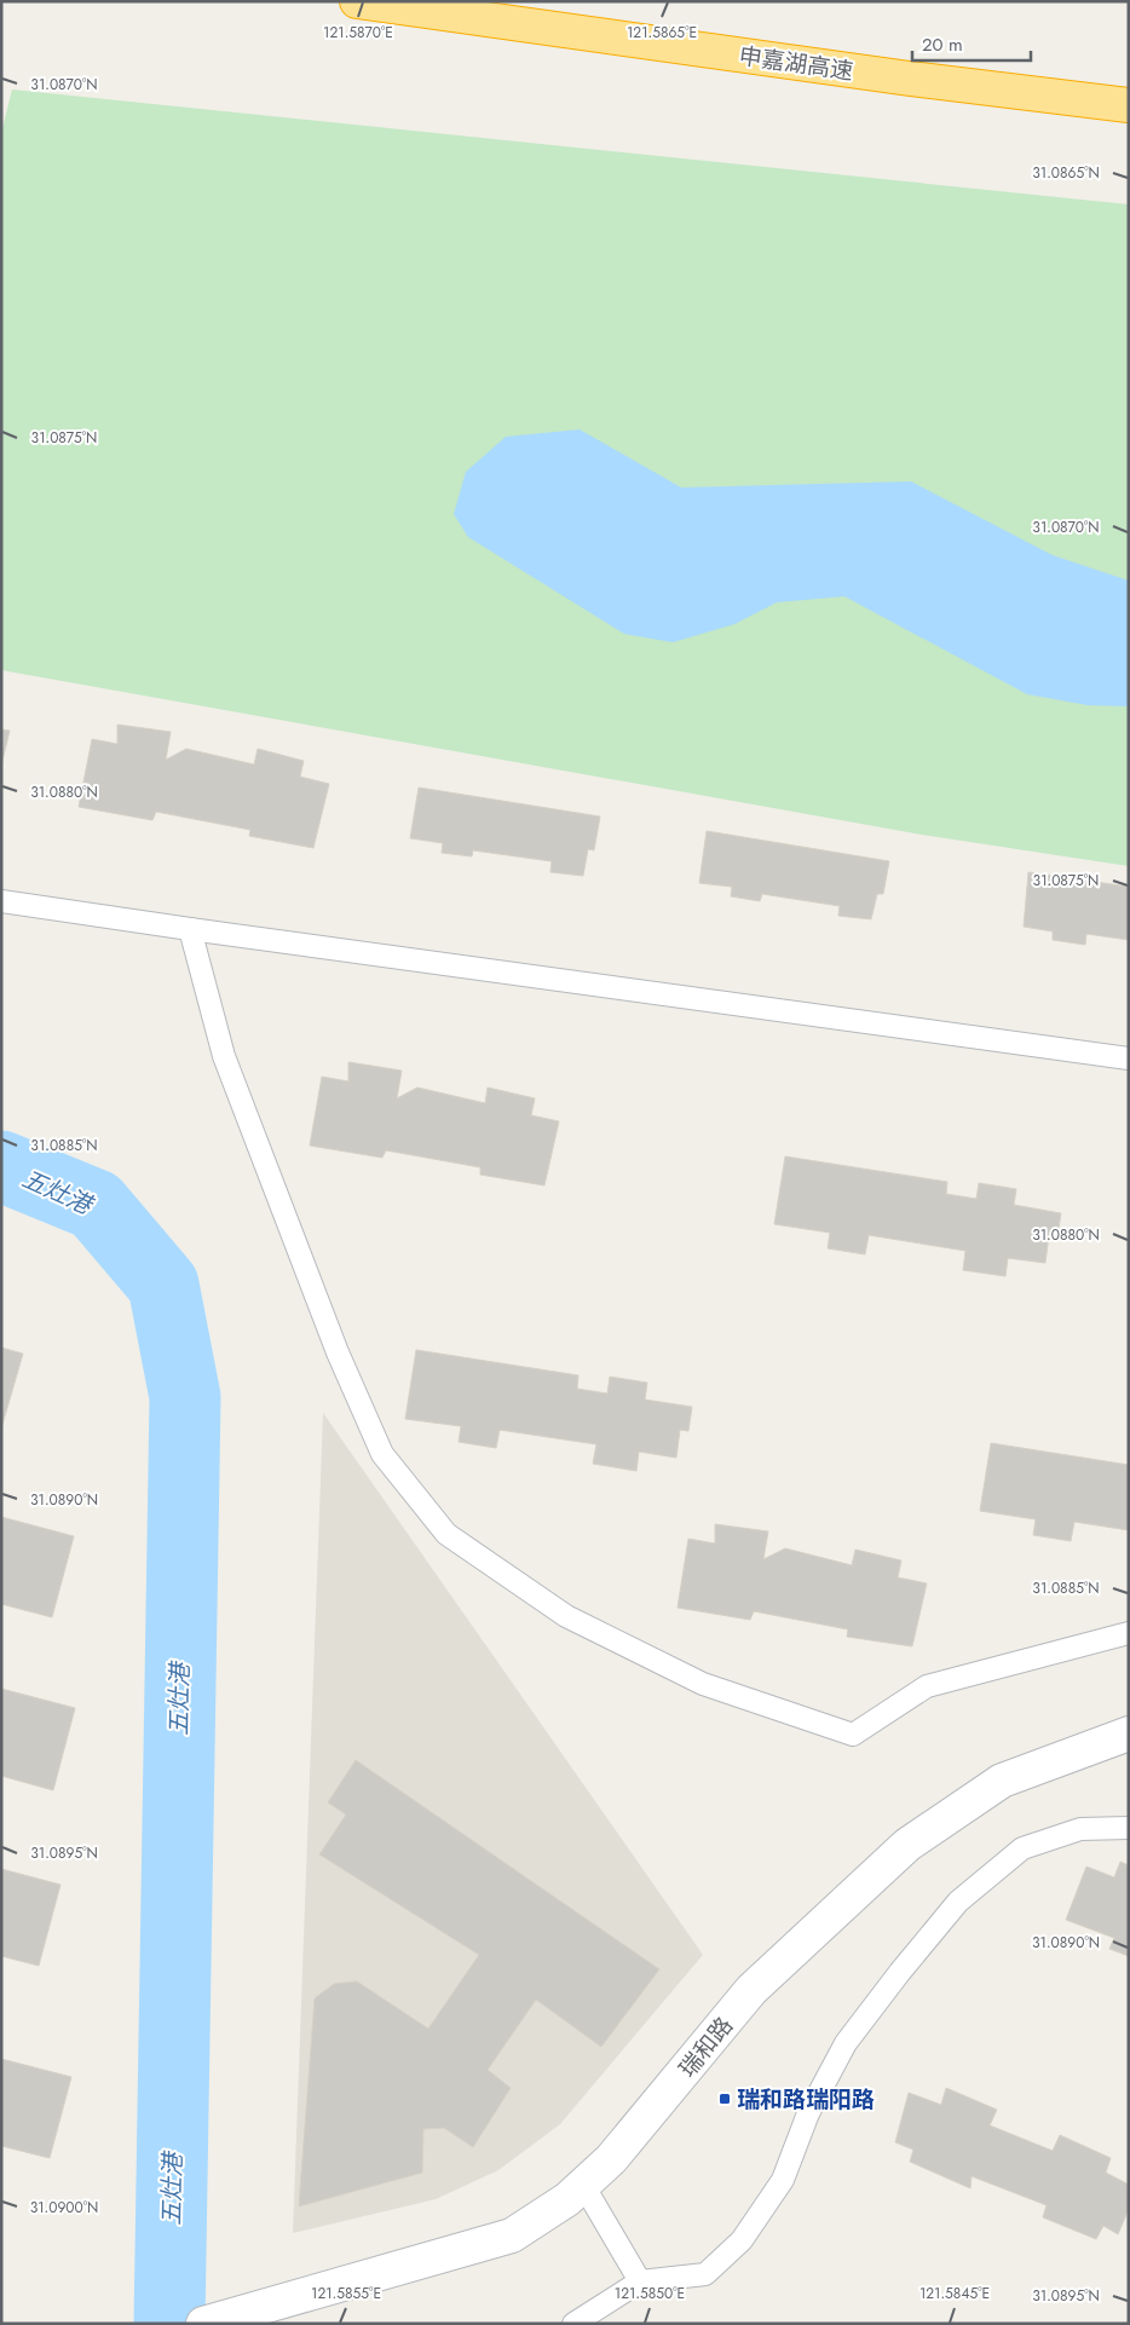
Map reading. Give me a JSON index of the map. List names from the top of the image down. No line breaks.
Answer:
{"streets":{"highway":["申嘉湖高速"],"street":["瑞和路"]},"water":["五灶港"],"places":{"transit":["瑞和路瑞阳路"]},"scale_bar":"20 m","coordinates":["121.5870°E","121.5865°E","31.0870°N","31.0865°N","31.0875°N","31.0880°N","31.0885°N","31.0890°N","31.0895°N","31.0900°N","121.5855°E","121.5850°E","121.5845°E"]}
